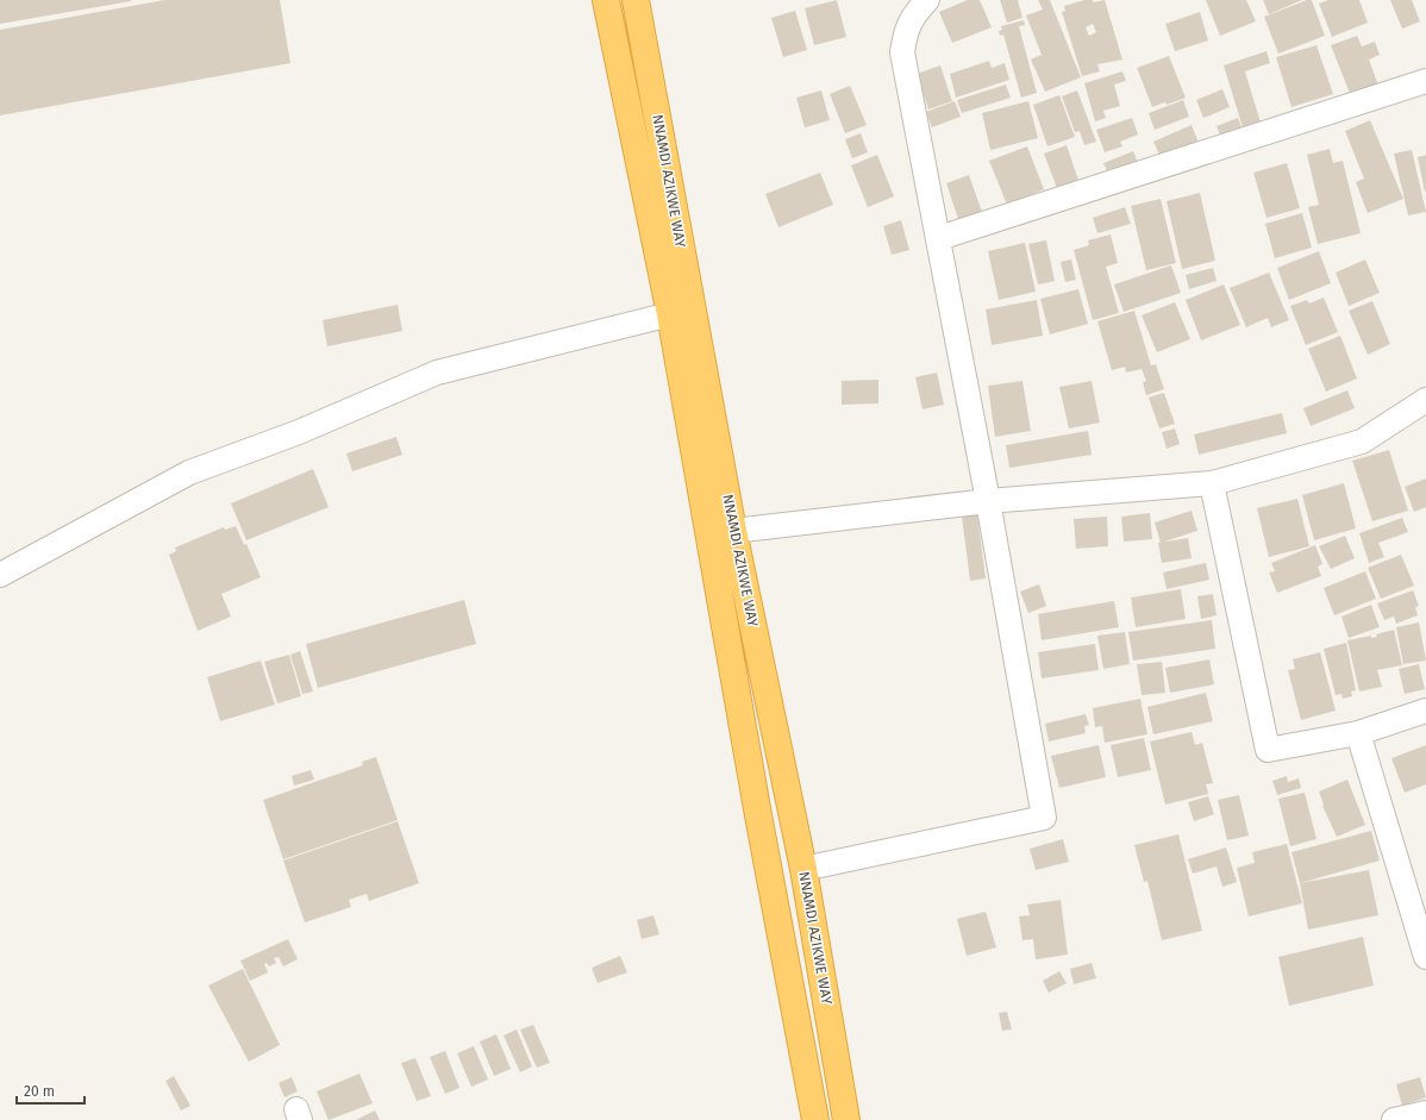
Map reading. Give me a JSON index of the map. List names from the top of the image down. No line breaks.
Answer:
{"streets":{"highway":["NNAMDI AZIKWE WAY"]},"scale_bar":"20 m"}
